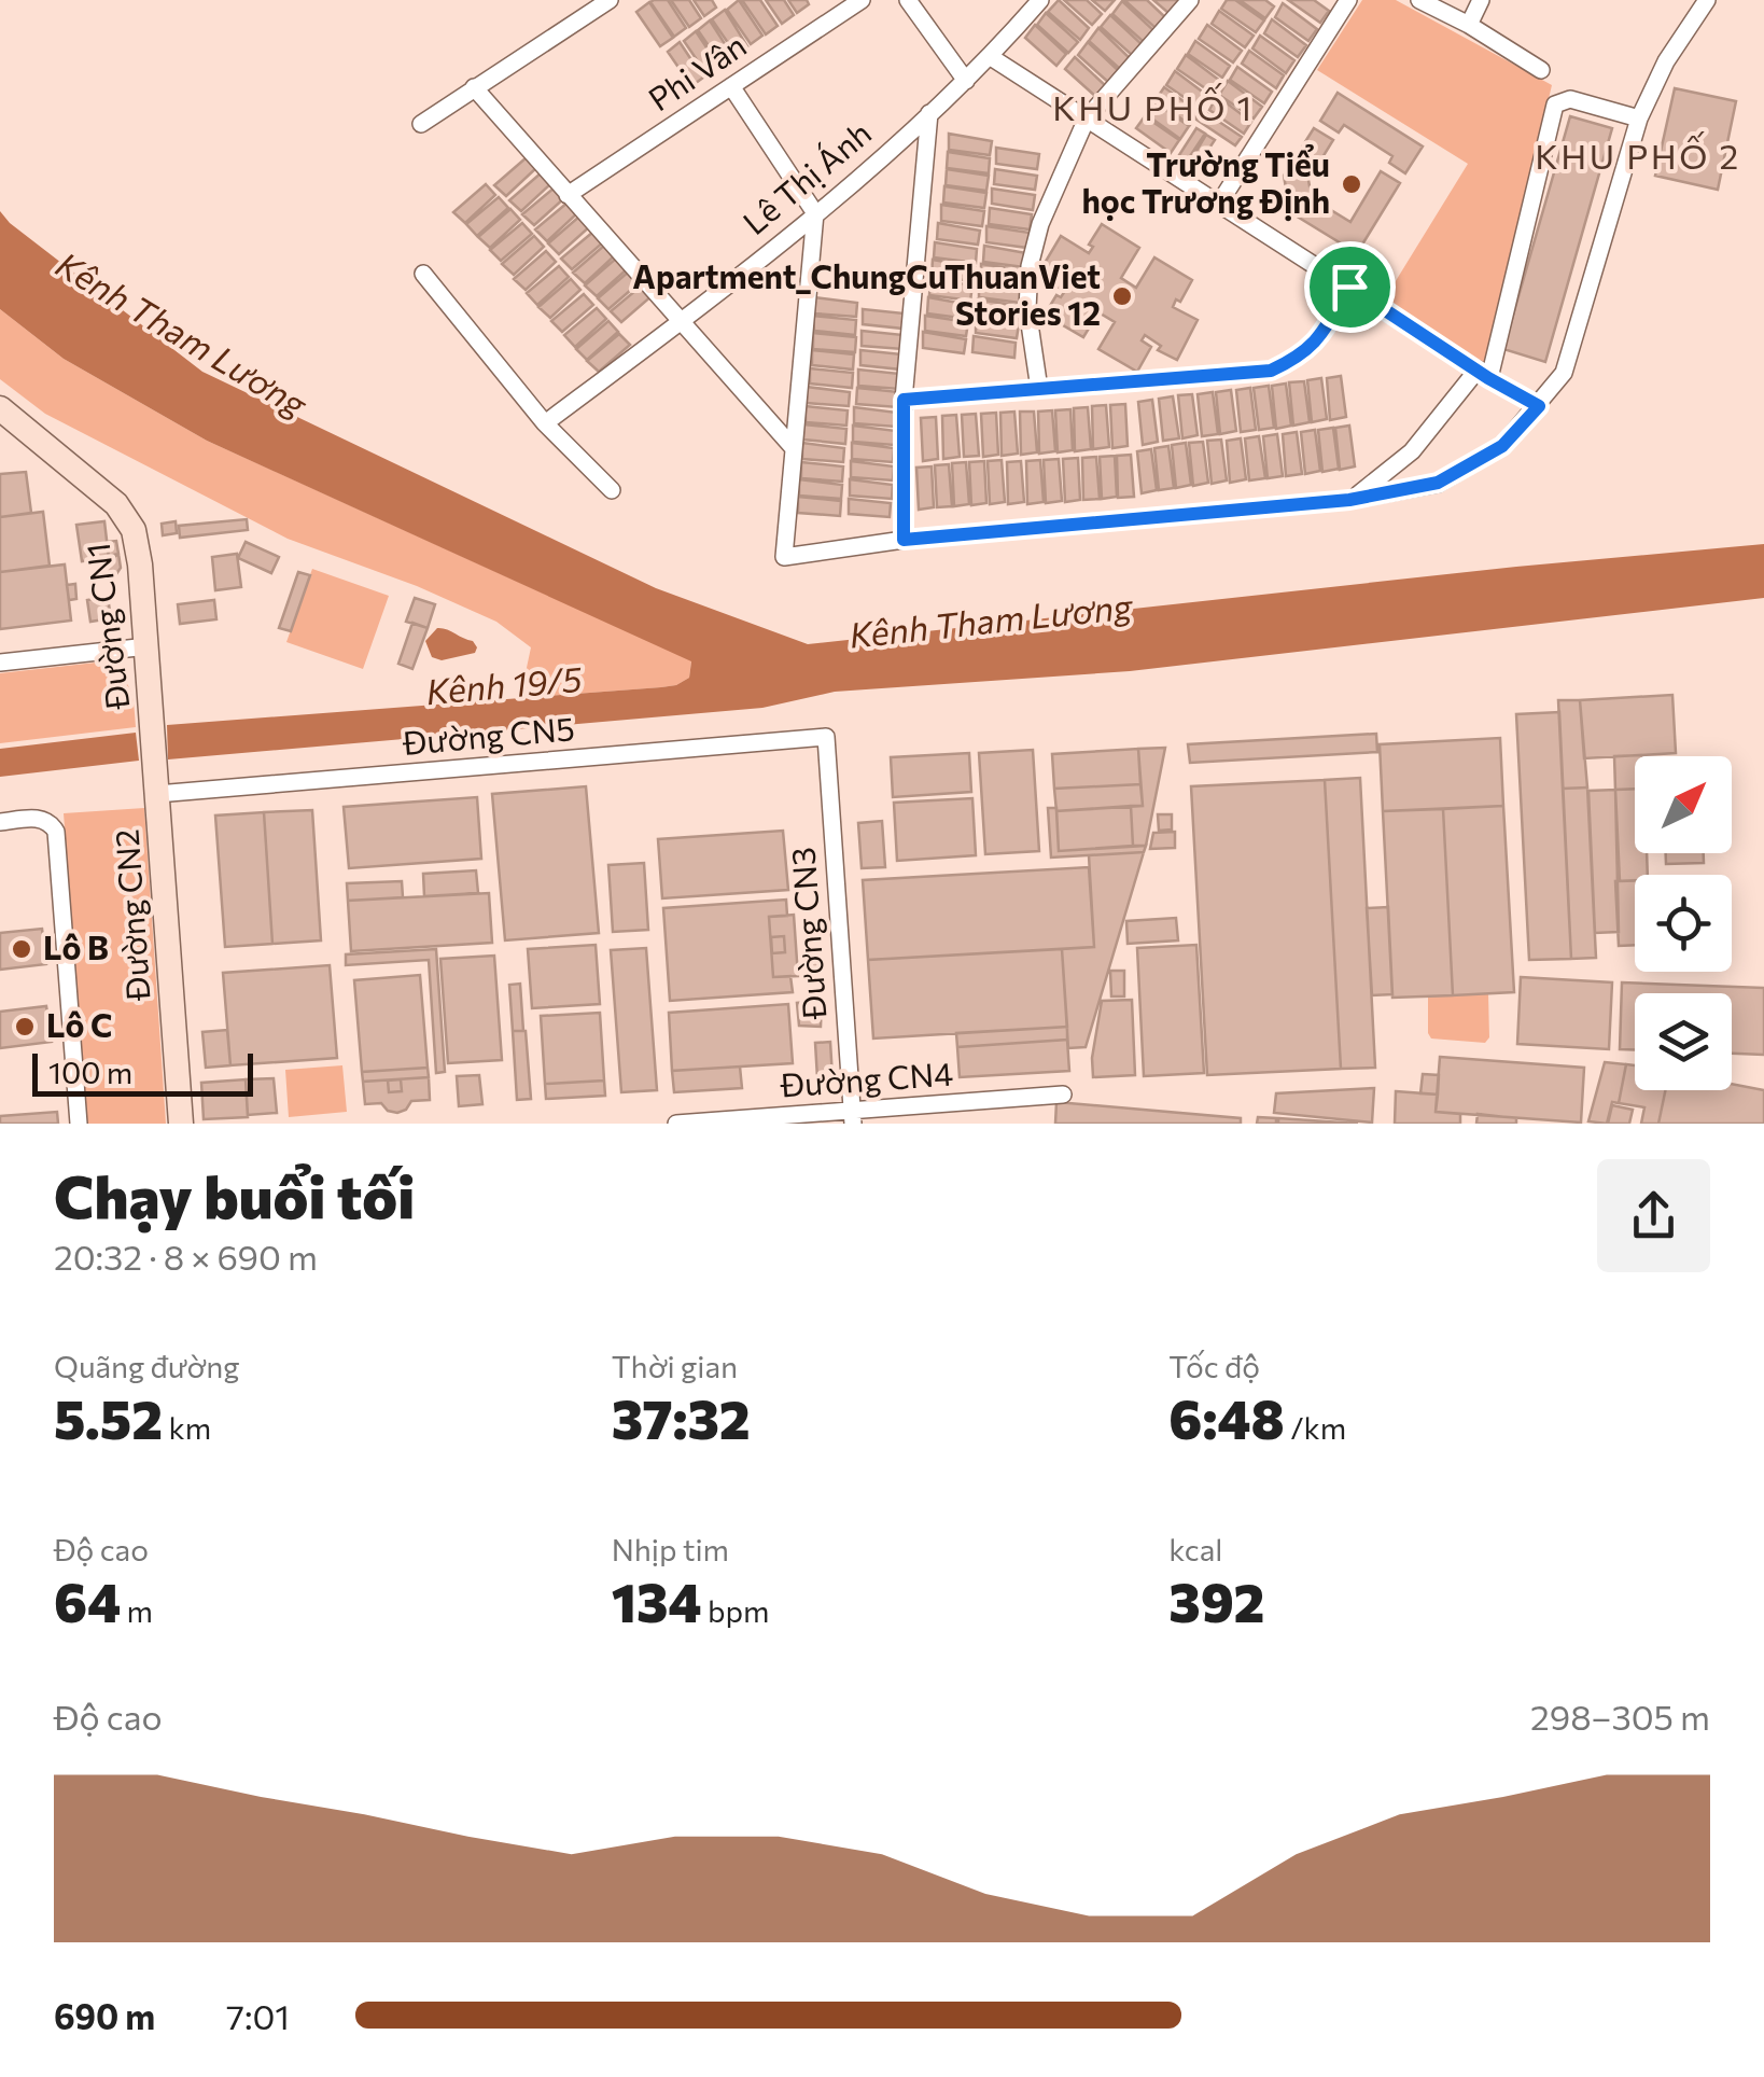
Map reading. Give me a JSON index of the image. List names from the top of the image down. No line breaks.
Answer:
{"streets":{"street":["Phi Vân","Lê Thị Ánh","Đường CN1","Đường CN5","Đường CN2","Đường CN3","Đường CN4"]},"crossings":[["Đường CN1","Đường CN2"],["Đường CN5","Đường CN2"],["Đường CN5","Đường CN3"],["Đường CN3","Đường CN4"]],"districts":["KHU PHỐ 1","KHU PHỐ 2"],"water":["Kênh Tham Lương","Kênh 19/5"],"places":["Trường Tiểu học Trương Định","Apartment_ChungCuThuanViet Stories 12","Lô B","Lô C"],"scale_bar":"100 m","north":"top right","page":{"scale":"100 m","heading":["Chạy buổi tối","20:32 · 8 × 690 m"],"stats":[["Quãng đường","5.52 km"],["Thời gian","37:32"],["Tốc độ","6:48 /km"],["Độ cao","64 m"],["Nhịp tim","134 bpm"],["kcal","392"]],"chart":["Độ cao","298–305 m"],"list":[{"name":"690 m","note":"7:01"}]}}
